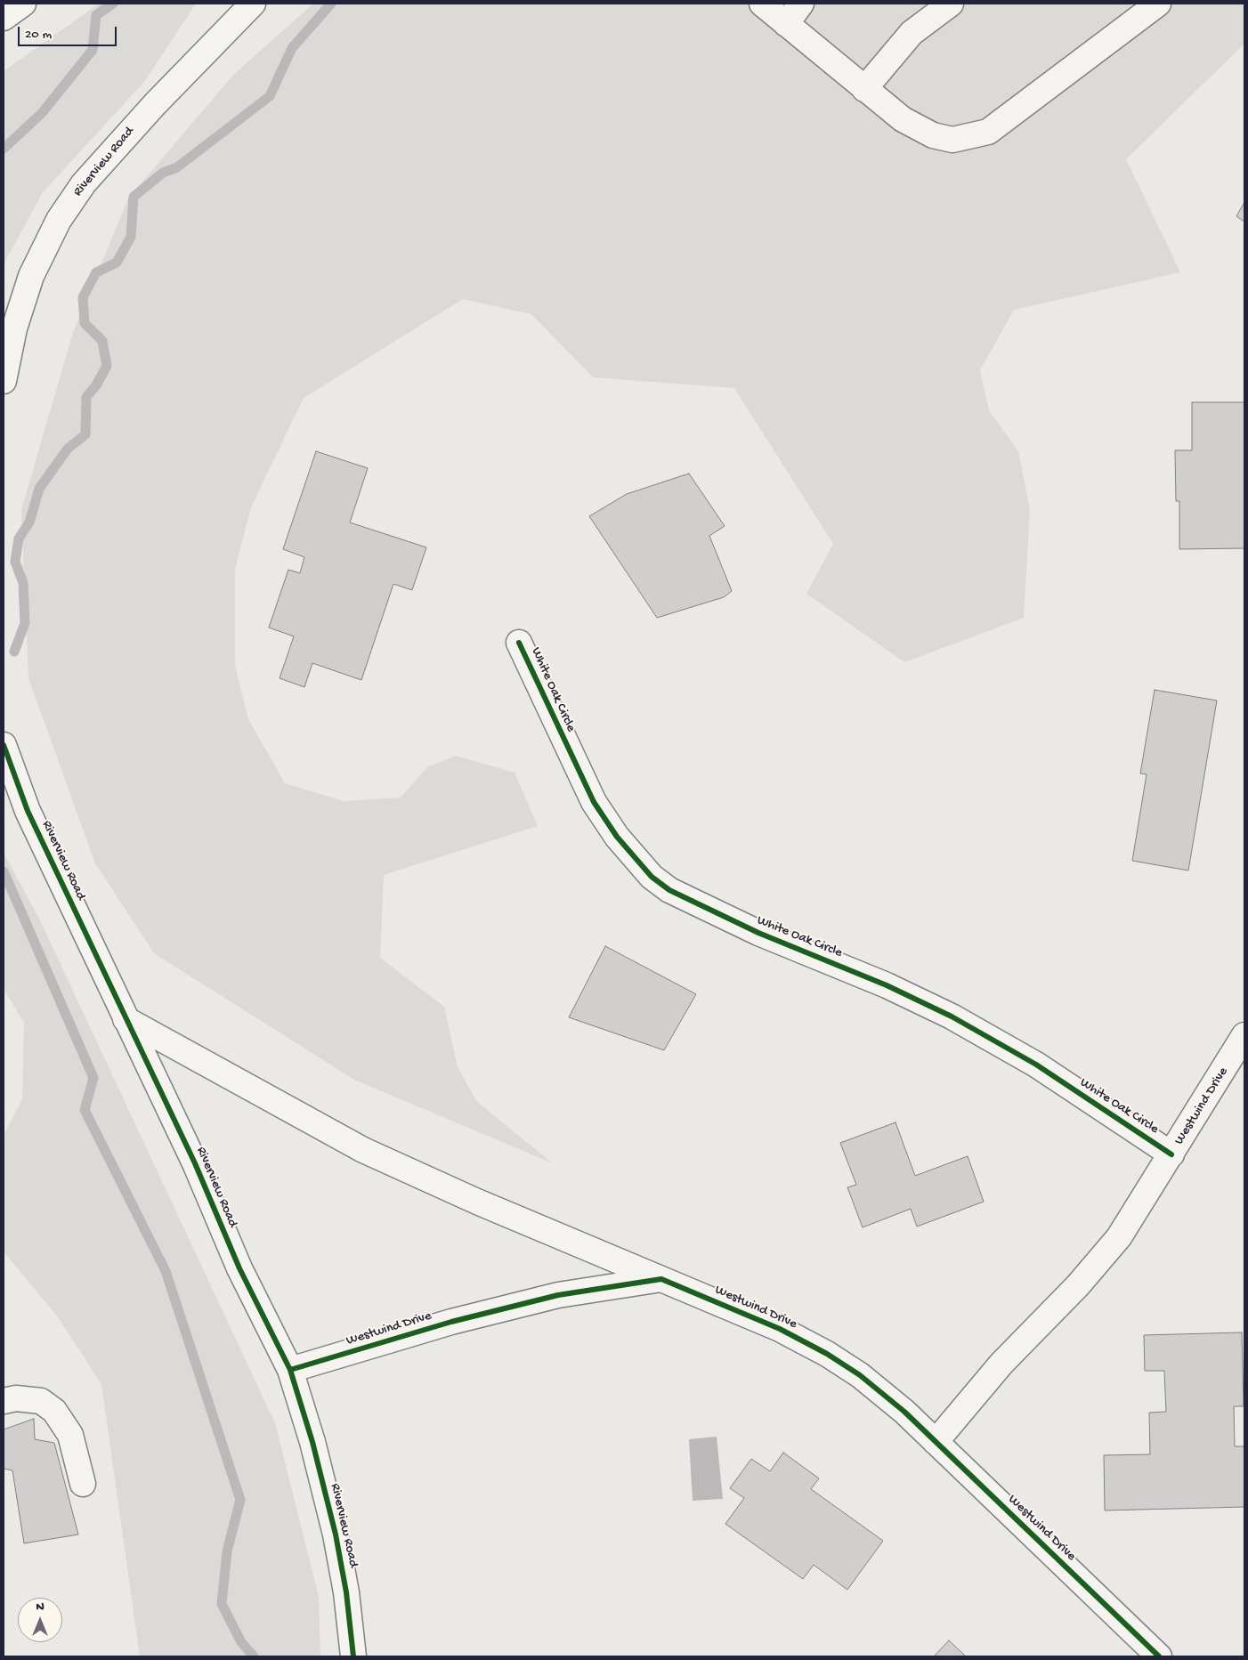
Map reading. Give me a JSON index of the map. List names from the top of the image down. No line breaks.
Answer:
{"streets":{"street":["Riverview Road","White Oak Circle","Westwind Drive"]},"crossings":[["Riverview Road","Westwind Drive"],["White Oak Circle","Westwind Drive"]],"scale_bar":"20 m","north":"top"}
